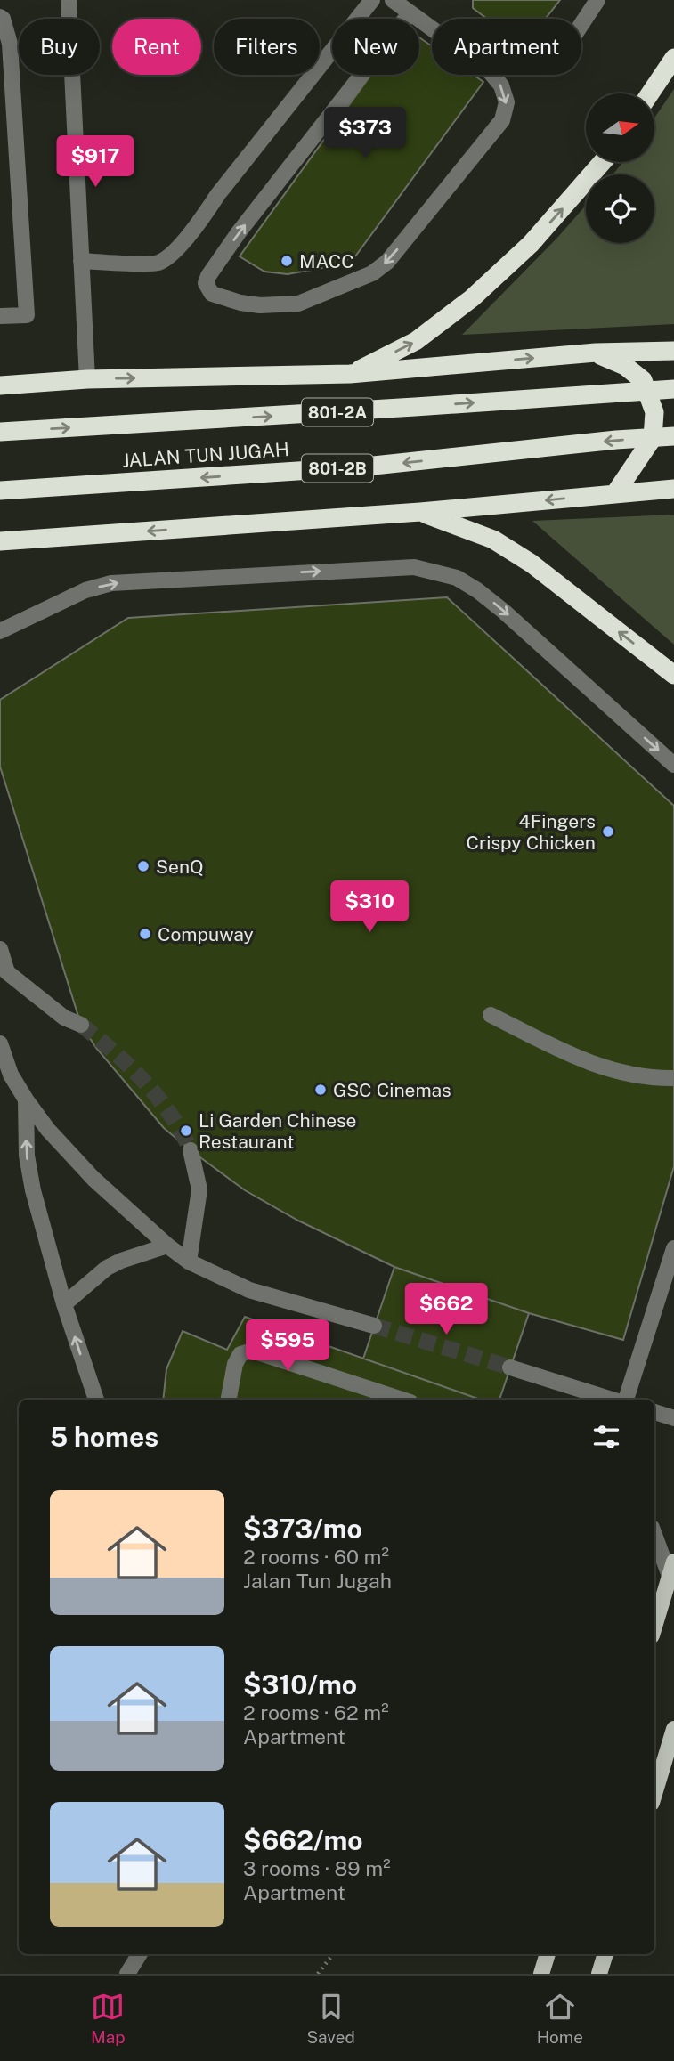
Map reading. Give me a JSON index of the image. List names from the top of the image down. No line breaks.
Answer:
{"streets":{"highway":["801-2A","JALAN TUN JUGAH","801-2B"]},"places":["MACC","4Fingers Crispy Chicken","SenQ","Compuway","GSC Cinemas","Li Garden Chinese Restaurant"],"north":"right","page":{"chip":["Buy","Rent","Filters","New","Apartment"],"price":["$373","$917","$310","$662","$595"],"heading":"5 homes","list":[{"name":"$373/mo","note":"2 rooms · 60 m² · Jalan Tun Jugah"},{"name":"$310/mo","note":"2 rooms · 62 m² · Apartment"},{"name":"$662/mo","note":"3 rooms · 89 m² · Apartment"}],"tabs":["Map","Saved","Home"]}}
